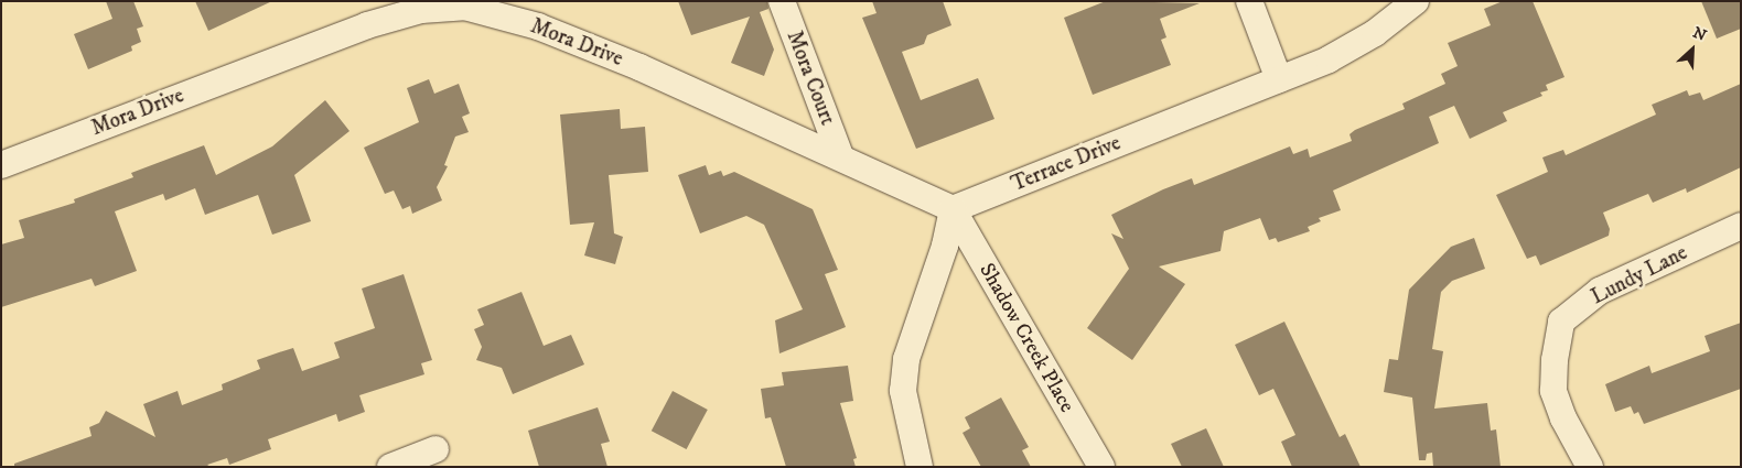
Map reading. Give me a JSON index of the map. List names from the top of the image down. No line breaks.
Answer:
{"streets":{"street":["Mora Drive","Mora Court","Terrace Drive","Lundy Lane","Shadow Creek Place"]},"crossings":[["Mora Drive","Mora Court"],["Mora Drive","Terrace Drive"],["Mora Drive","Shadow Creek Place"],["Terrace Drive","Shadow Creek Place"]],"north":"top right"}
